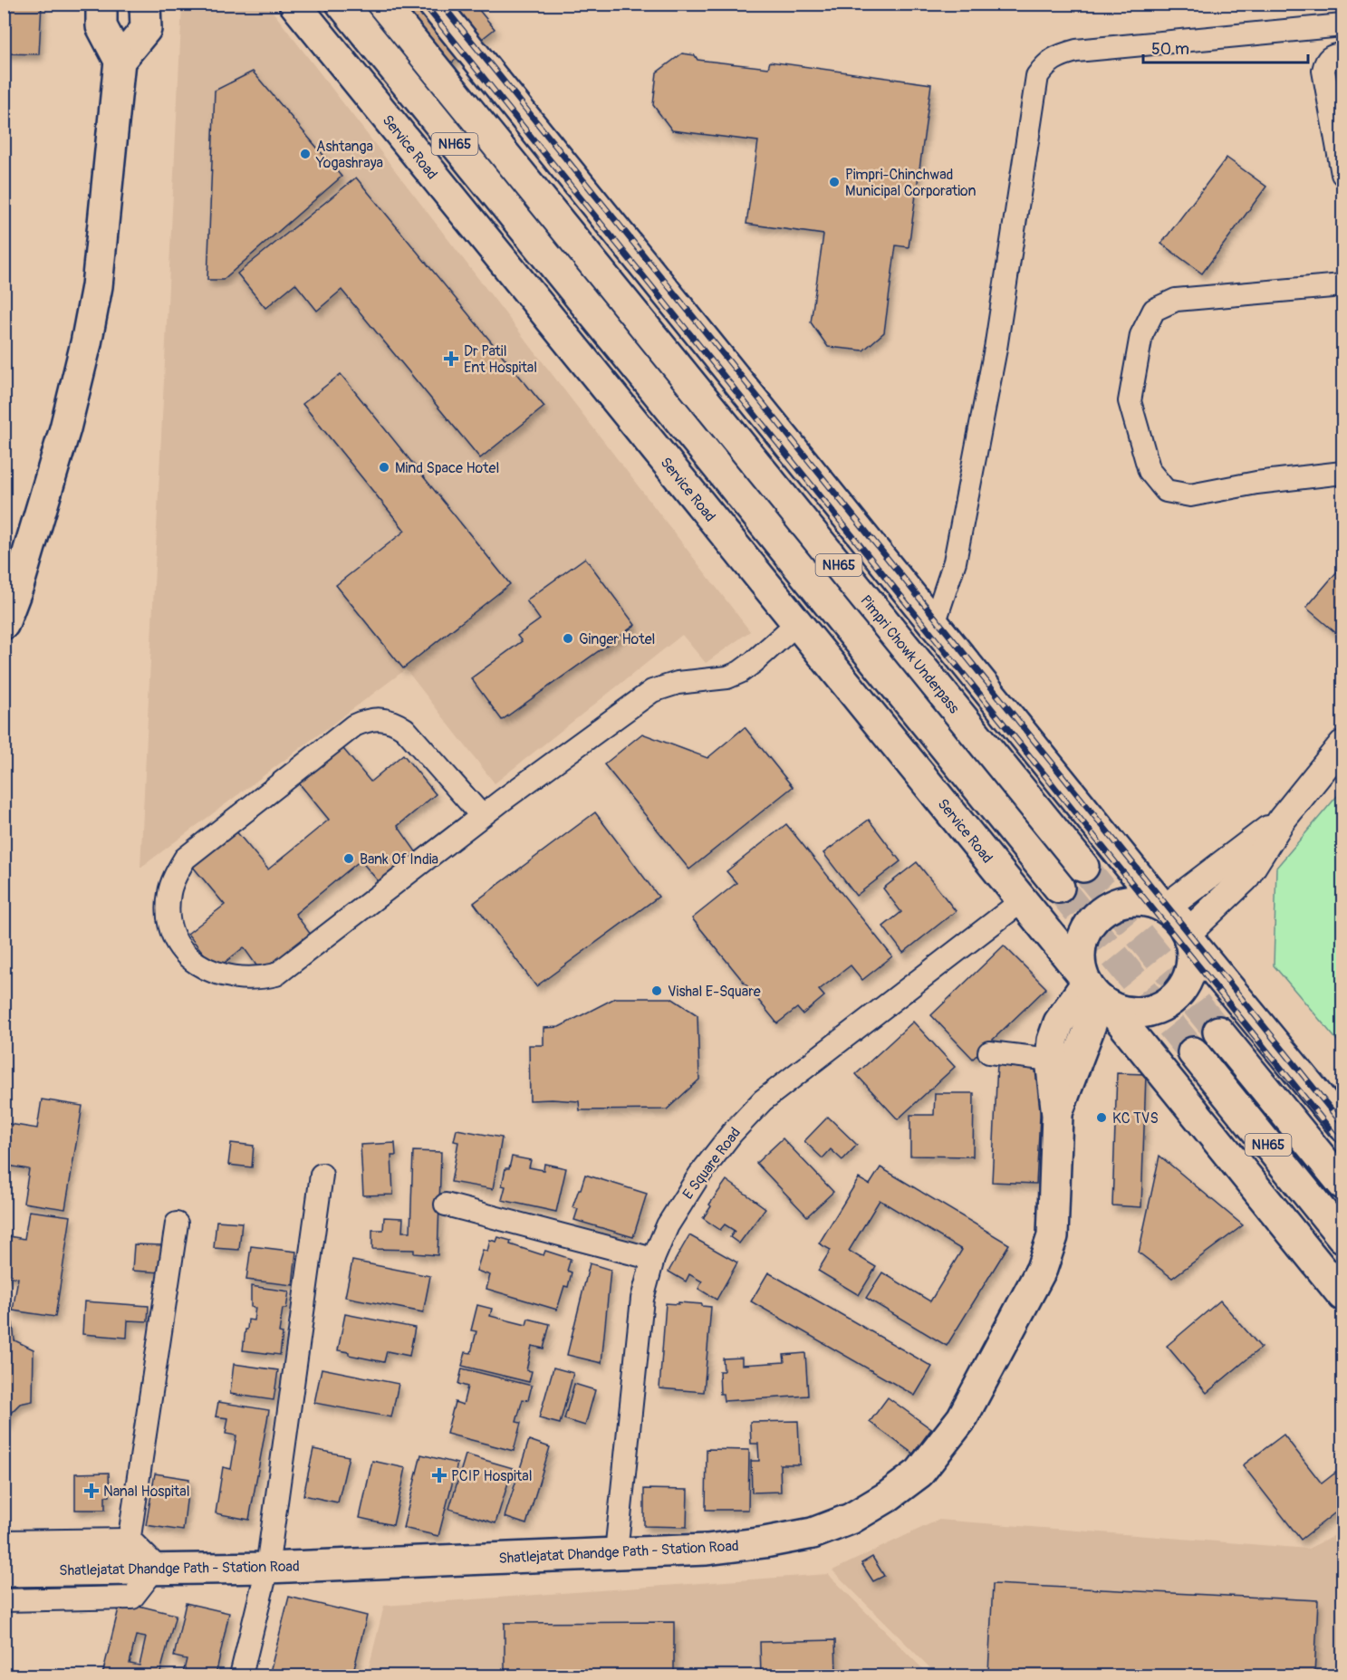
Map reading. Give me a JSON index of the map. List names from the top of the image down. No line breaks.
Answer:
{"streets":{"main road":["NH65","Service Road","Pimpri Chowk Underpass","Shatlejatat Dhandge Path - Station Road"],"street":["E Square Road"]},"crossings":[["Service Road","E Square Road"],["Service Road","Shatlejatat Dhandge Path - Station Road"],["E Square Road","Shatlejatat Dhandge Path - Station Road"]],"places":{"other":["Ashtanga Yogashraya","Pimpri-Chinchwad Municipal Corporation","Mind Space Hotel","Ginger Hotel","Bank Of India","Vishal E-Square","KC TVS"],"health":["Dr Patil Ent Hospital","PCIP Hospital","Nanal Hospital"]},"scale_bar":"50 m"}
